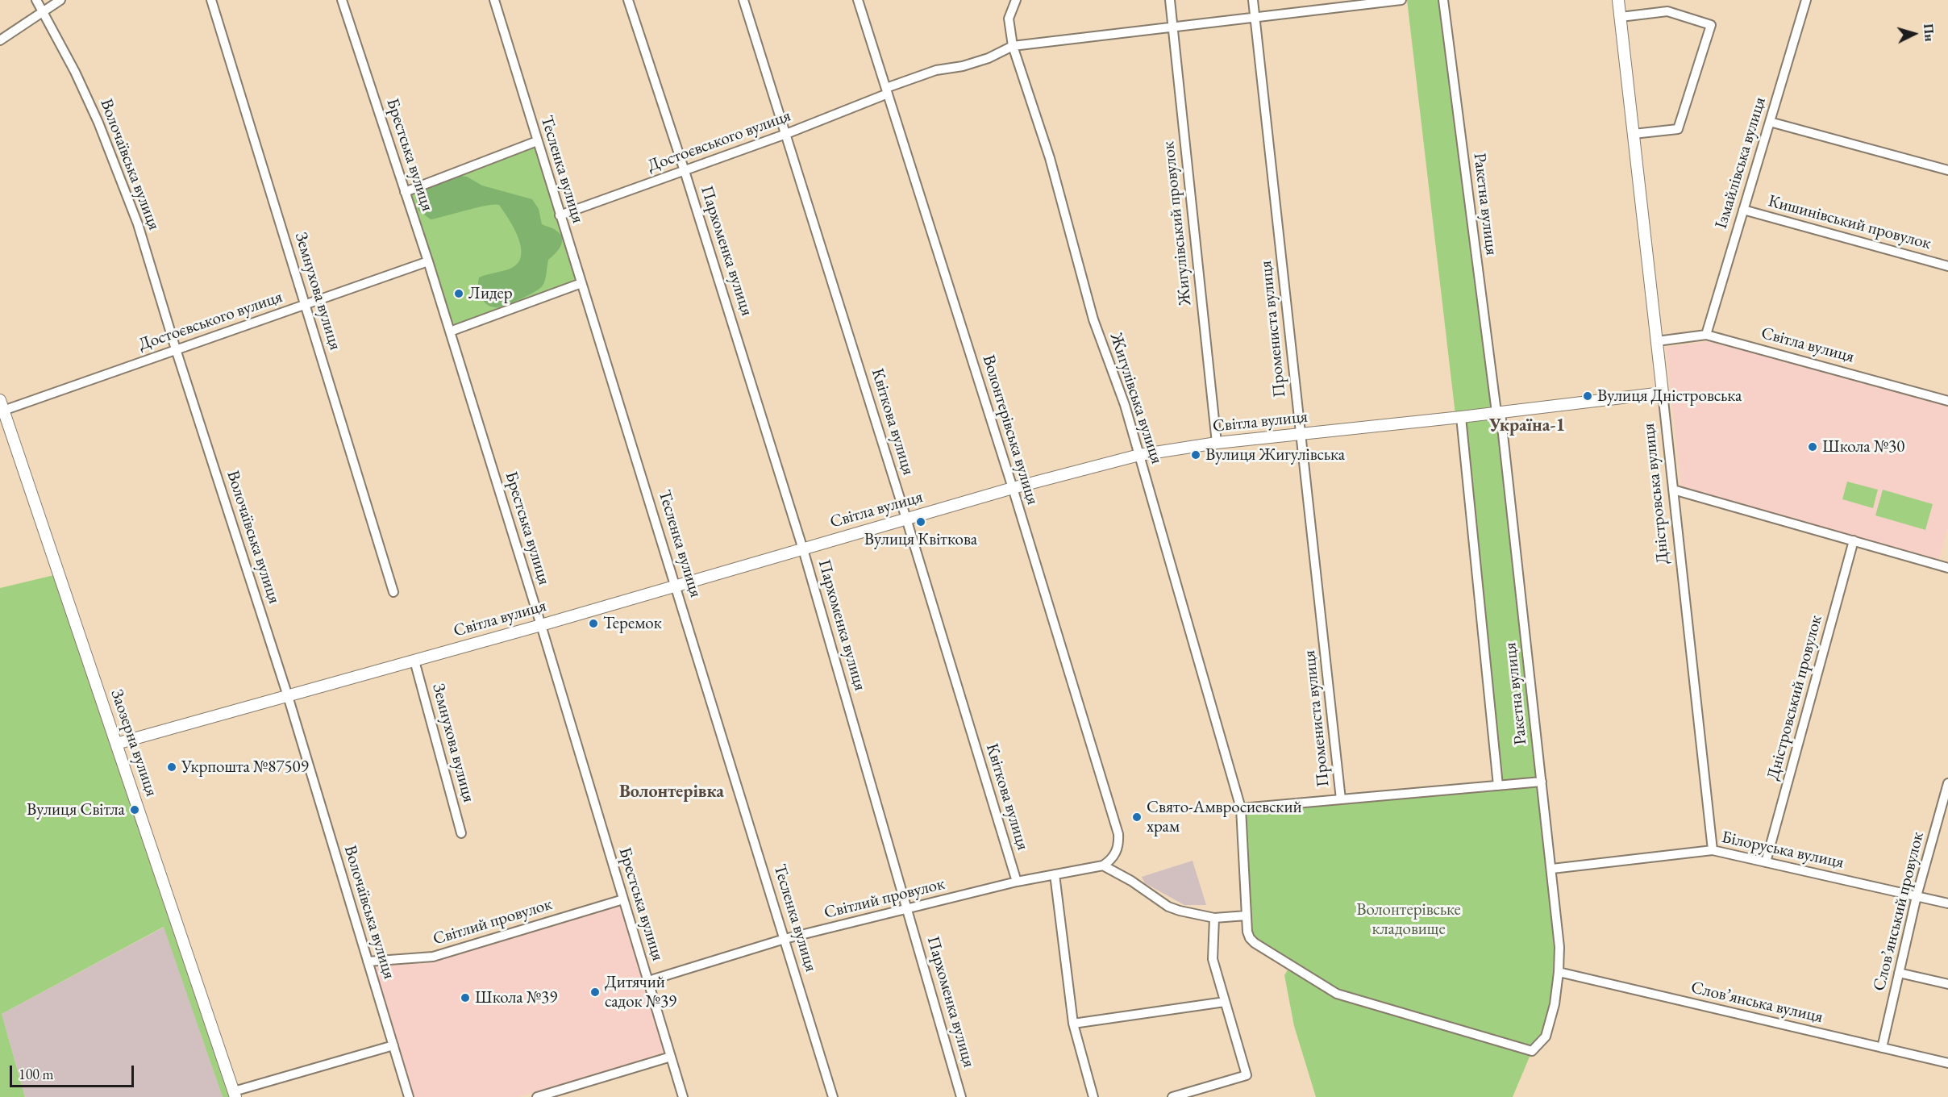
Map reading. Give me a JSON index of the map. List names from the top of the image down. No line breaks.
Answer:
{"streets":{"street":["Достоєвського вулиця","Брестська вулиця","Ізмайлівська вулиця","Волочаївська вулиця","Тесленка вулиця","Ракетна вулиця","Кишинівський провулок","Жигулівський провулок","Пархоменка вулиця","Земнухова вулиця","Промениста вулиця","Світла вулиця","Жигулівська вулиця","Квіткова вулиця","Волонтерівська вулиця","Дністровська вулиця","Дністровський провулок","Заозерна вулиця","Білоруська вулиця","Світлий провулок","Слов’янський провулок","Слов’янська вулиця"]},"crossings":[["Достоєвського вулиця","Брестська вулиця"],["Достоєвського вулиця","Волочаївська вулиця"],["Достоєвського вулиця","Тесленка вулиця"],["Достоєвського вулиця","Жигулівський провулок"],["Достоєвського вулиця","Пархоменка вулиця"],["Достоєвського вулиця","Земнухова вулиця"],["Достоєвського вулиця","Промениста вулиця"],["Достоєвського вулиця","Жигулівська вулиця"],["Достоєвського вулиця","Квіткова вулиця"],["Достоєвського вулиця","Волонтерівська вулиця"],["Достоєвського вулиця","Заозерна вулиця"],["Брестська вулиця","Світла вулиця"],["Брестська вулиця","Світлий провулок"],["Ізмайлівська вулиця","Кишинівський провулок"],["Ізмайлівська вулиця","Світла вулиця"],["Волочаївська вулиця","Світла вулиця"],["Волочаївська вулиця","Світлий провулок"],["Тесленка вулиця","Світла вулиця"],["Тесленка вулиця","Світлий провулок"],["Ракетна вулиця","Світла вулиця"],["Ракетна вулиця","Жигулівська вулиця"],["Ракетна вулиця","Білоруська вулиця"],["Ракетна вулиця","Слов’янська вулиця"],["Жигулівський провулок","Світла вулиця"],["Пархоменка вулиця","Світла вулиця"],["Пархоменка вулиця","Світлий провулок"],["Земнухова вулиця","Світла вулиця"],["Промениста вулиця","Світла вулиця"],["Світла вулиця","Жигулівська вулиця"],["Світла вулиця","Квіткова вулиця"],["Світла вулиця","Волонтерівська вулиця"],["Світла вулиця","Дністровська вулиця"],["Світла вулиця","Заозерна вулиця"],["Квіткова вулиця","Світлий провулок"],["Волонтерівська вулиця","Світлий провулок"],["Дністровська вулиця","Білоруська вулиця"],["Дністровський провулок","Білоруська вулиця"],["Білоруська вулиця","Слов’янський провулок"],["Слов’янський провулок","Слов’янська вулиця"]],"districts":["Україна-1","Волонтерівка"],"parks":["Волонтерівське кладовище"],"places":["Лидер","Вулиця Дністровська","Школа №30","Вулиця Жигулівська","Вулиця Квіткова","Теремок","Укрпошта №87509","Вулиця Світла","Свято-Амвросиевский храм","Дитячий садок №39","Школа №39"],"scale_bar":"100 m","north":"right"}
